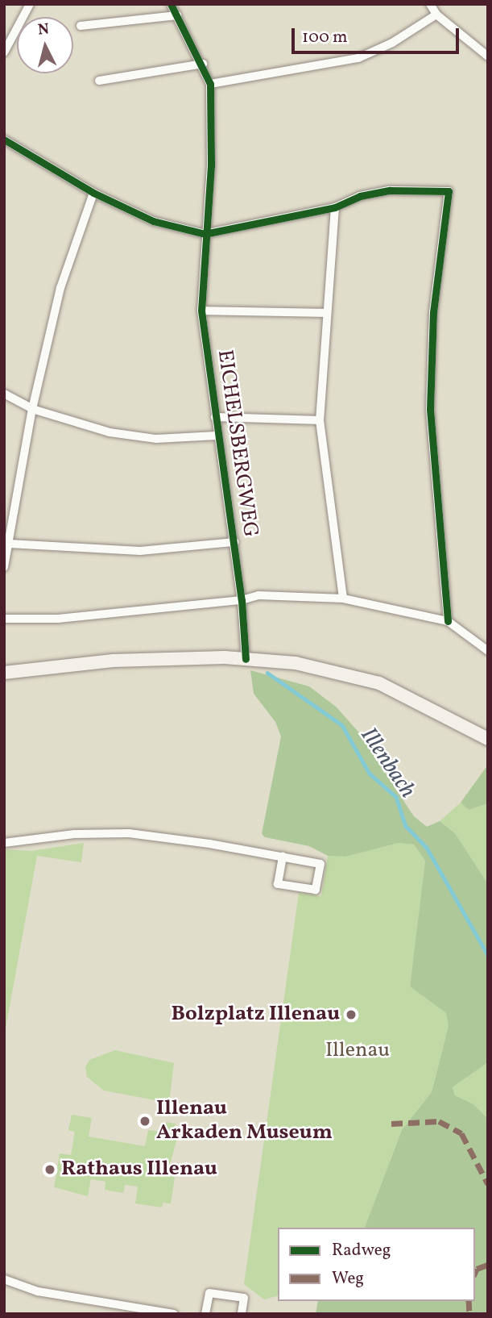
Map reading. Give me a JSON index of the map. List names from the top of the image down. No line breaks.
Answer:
{"streets":{"street":["EICHELSBERGWEG"]},"water":["Illenbach"],"parks":["Illenau"],"places":["Bolzplatz Illenau","Illenau Arkaden Museum","Rathaus Illenau"],"legend":["Radweg","Weg"],"scale_bar":"100 m","north":"top"}
